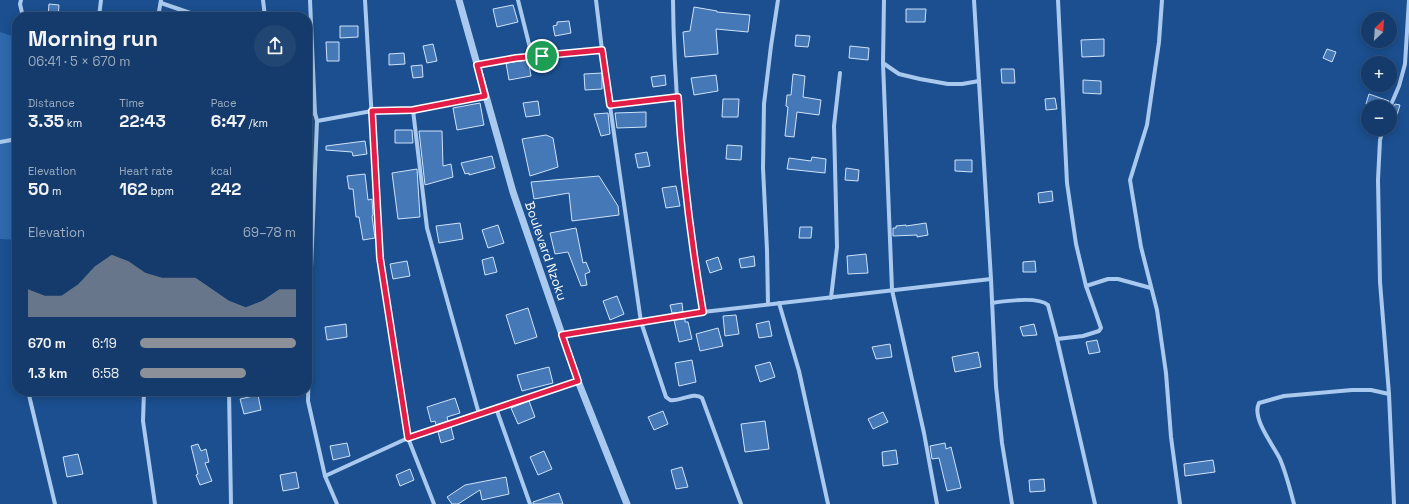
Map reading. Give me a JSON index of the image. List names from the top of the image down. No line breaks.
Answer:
{"streets":{"street":["Boulevard Nzoku"]},"north":"top right","page":{"map_buttons":["+","−"],"heading":["Morning run","06:41 · 5 × 670 m"],"stats":[["Distance","3.35 km"],["Time","22:43"],["Pace","6:47 /km"],["Elevation","50 m"],["Heart rate","162 bpm"],["kcal","242"]],"chart":["Elevation","69–78 m"],"list":[{"name":"670 m","note":"6:19"},{"name":"1.3 km","note":"6:58"}]}}
